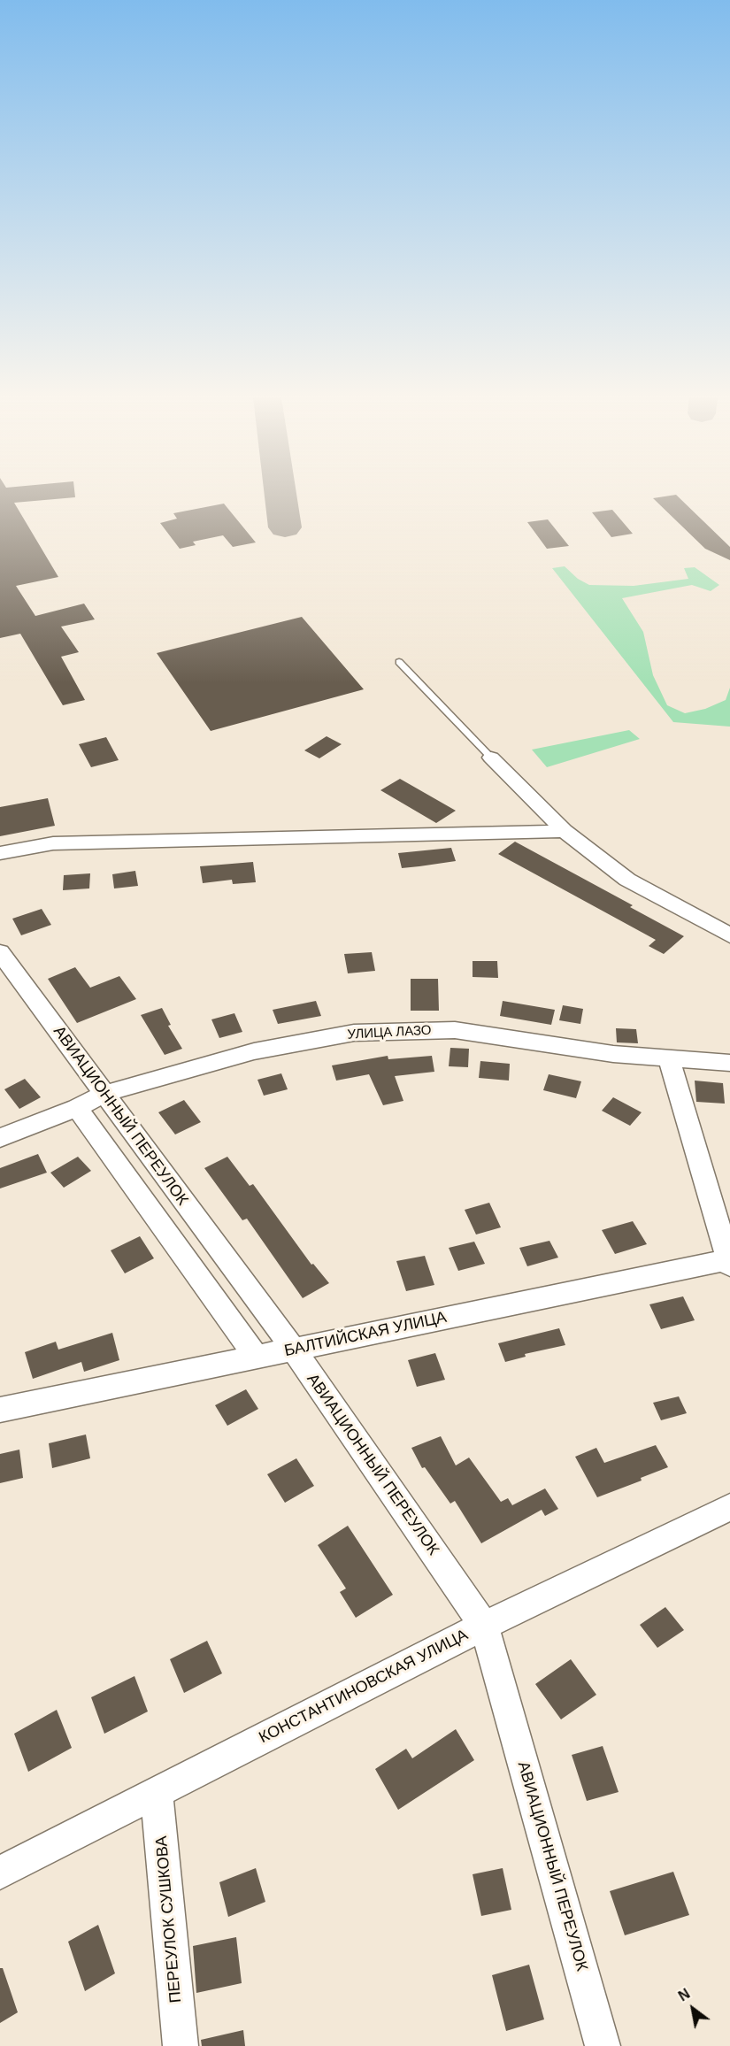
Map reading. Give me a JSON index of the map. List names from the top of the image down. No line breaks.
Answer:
{"streets":{"street":["УЛИЦА ЛАЗО","АВИАЦИОННЫЙ ПЕРЕУЛОК","БАЛТИЙСКАЯ УЛИЦА","КОНСТАНТИНОВСКАЯ УЛИЦА","ПЕРЕУЛОК СУШКОВА"]},"crossings":[["УЛИЦА ЛАЗО","АВИАЦИОННЫЙ ПЕРЕУЛОК"],["АВИАЦИОННЫЙ ПЕРЕУЛОК","БАЛТИЙСКАЯ УЛИЦА"],["АВИАЦИОННЫЙ ПЕРЕУЛОК","КОНСТАНТИНОВСКАЯ УЛИЦА"],["КОНСТАНТИНОВСКАЯ УЛИЦА","ПЕРЕУЛОК СУШКОВА"]],"north":"top left"}
